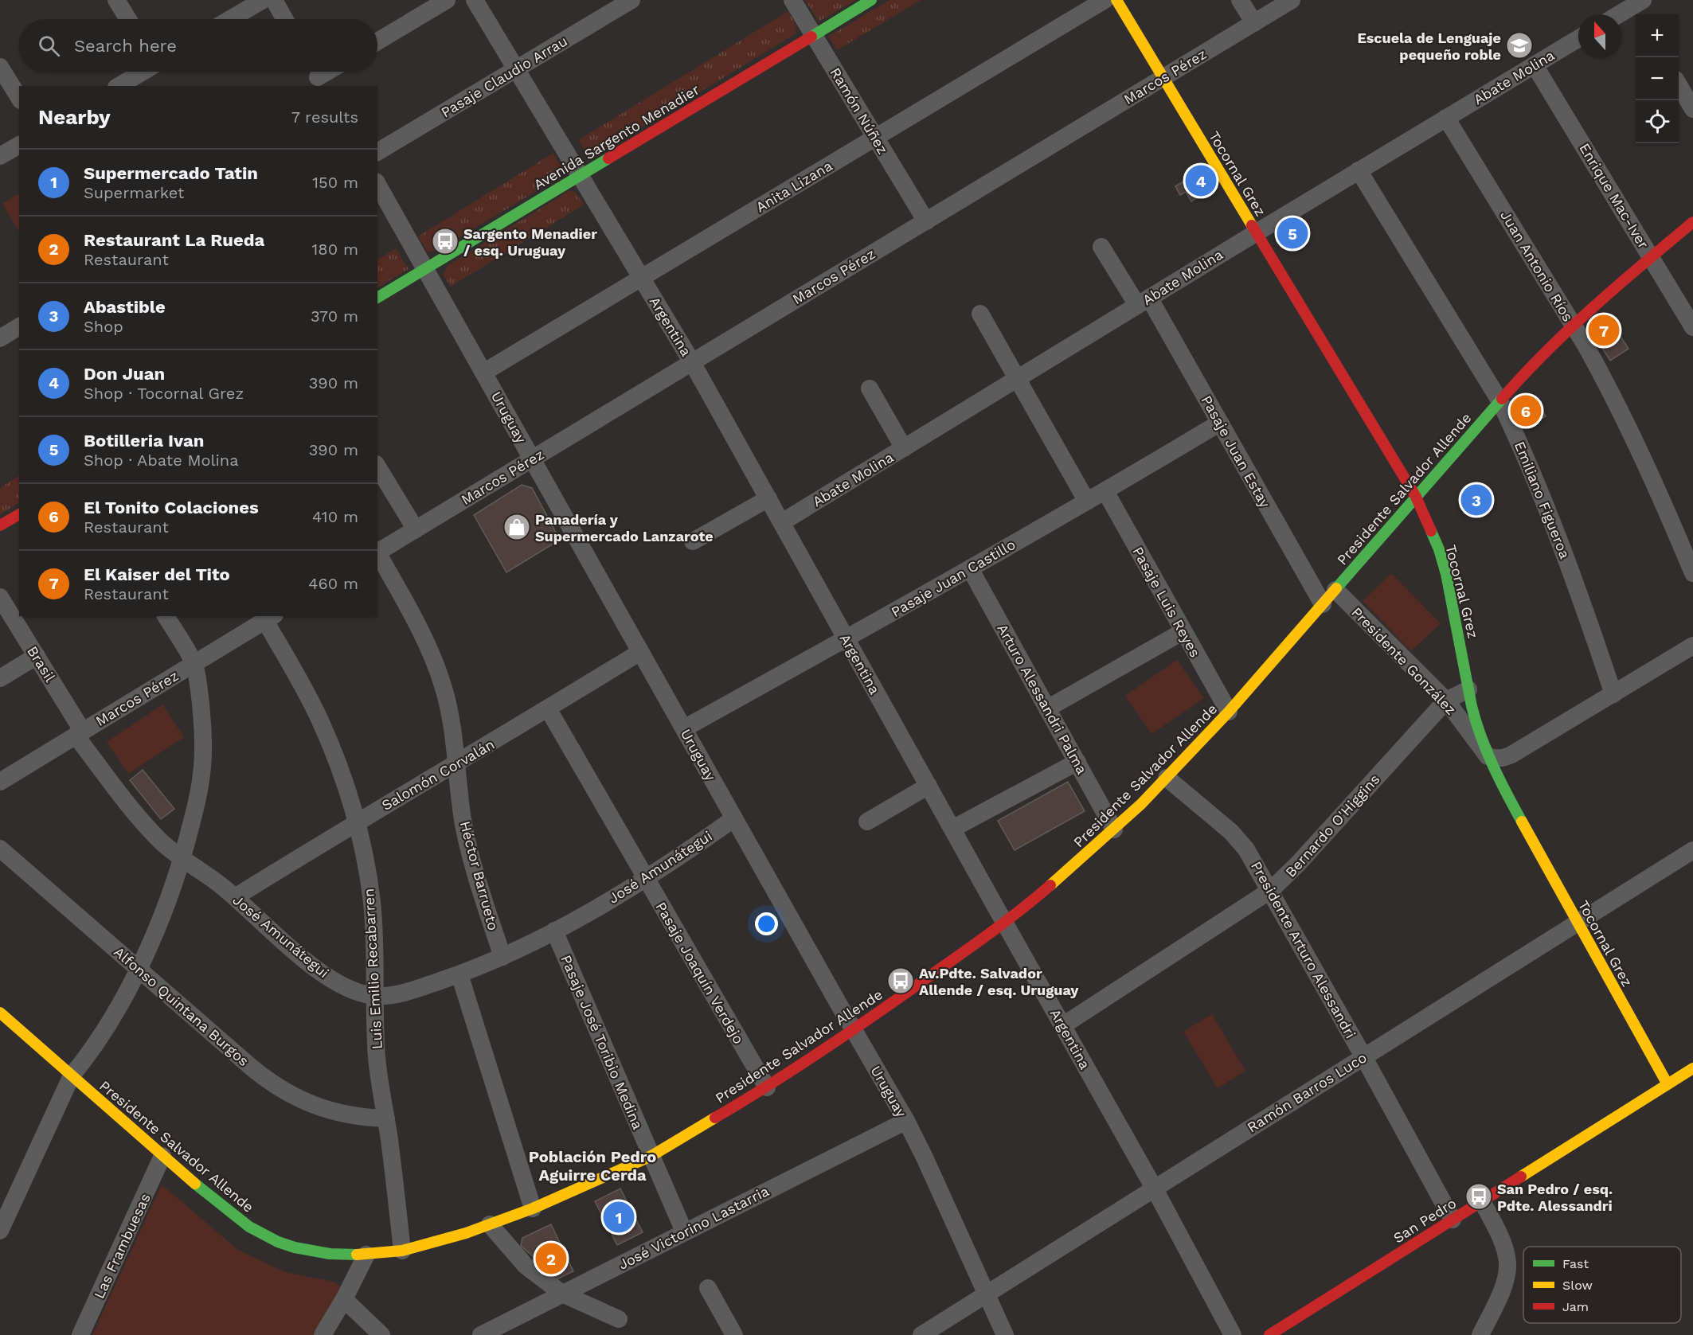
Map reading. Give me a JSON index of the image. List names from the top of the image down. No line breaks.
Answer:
{"streets":{"main road":["Avenida Sargento Menadier","Tocornal Grez","Presidente Salvador Allende","San Pedro"],"street":["Pasaje Claudio Arrau","Marcos Pérez","Abate Molina","Ramón Núñez","Anita Lizana","Enrique Mac-Iver","Juan Antonio Ríos","Argentina","Uruguay","Pasaje Juan Estay","Emiliano Figueroa","Pasaje Juan Castillo","Pasaje Luis Reyes","Presidente González","Brasil","Arturo Alessandri Palma","Salomón Corvalán","Bernardo O'Higgins","José Amunátegui","Héctor Barrueto","Presidente Arturo Alessandri","Luis Emilio Recabarren","Pasaje Joaquín Verdejo","Alfonso Quintana Burgos","Pasaje José Toribio Medina","Ramón Barros Luco","José Victorino Lastarria","Las Frambuesas"]},"crossings":[["Pasaje Claudio Arrau","Argentina"],["Marcos Pérez","Ramón Núñez"],["Marcos Pérez","Tocornal Grez"],["Marcos Pérez","Argentina"],["Marcos Pérez","Uruguay"],["Marcos Pérez","Brasil"],["Marcos Pérez","José Amunátegui"],["Marcos Pérez","Luis Emilio Recabarren"],["Abate Molina","Tocornal Grez"],["Abate Molina","Enrique Mac-Iver"],["Abate Molina","Juan Antonio Ríos"],["Abate Molina","Argentina"],["Abate Molina","Pasaje Juan Estay"],["Abate Molina","Emiliano Figueroa"],["Ramón Núñez","Avenida Sargento Menadier"],["Ramón Núñez","Anita Lizana"],["Avenida Sargento Menadier","Argentina"],["Avenida Sargento Menadier","Uruguay"],["Tocornal Grez","Presidente Salvador Allende"],["Tocornal Grez","Presidente González"],["Tocornal Grez","Bernardo O'Higgins"],["Tocornal Grez","Ramón Barros Luco"],["Tocornal Grez","San Pedro"],["Anita Lizana","Argentina"],["Anita Lizana","Uruguay"],["Enrique Mac-Iver","Presidente Salvador Allende"],["Juan Antonio Ríos","Presidente Salvador Allende"],["Argentina","Presidente Salvador Allende"],["Argentina","Pasaje Juan Castillo"],["Argentina","Bernardo O'Higgins"],["Argentina","Ramón Barros Luco"],["Uruguay","Presidente Salvador Allende"],["Uruguay","Pasaje Juan Castillo"],["Uruguay","Salomón Corvalán"],["Uruguay","José Amunátegui"],["Uruguay","Ramón Barros Luco"],["Uruguay","José Victorino Lastarria"],["Pasaje Juan Estay","Presidente Salvador Allende"],["Pasaje Juan Estay","Pasaje Juan Castillo"],["Presidente Salvador Allende","Emiliano Figueroa"],["Presidente Salvador Allende","Pasaje Luis Reyes"],["Presidente Salvador Allende","Presidente González"],["Presidente Salvador Allende","Arturo Alessandri Palma"],["Presidente Salvador Allende","Presidente Arturo Alessandri"],["Presidente Salvador Allende","Luis Emilio Recabarren"],["Presidente Salvador Allende","Pasaje Joaquín Verdejo"],["Presidente Salvador Allende","Pasaje José Toribio Medina"],["Presidente Salvador Allende","Las Frambuesas"],["Pasaje Juan Castillo","Pasaje Luis Reyes"],["Pasaje Juan Castillo","Arturo Alessandri Palma"],["Presidente González","Bernardo O'Higgins"],["Brasil","José Amunátegui"],["Salomón Corvalán","José Amunátegui"],["Salomón Corvalán","Héctor Barrueto"],["Salomón Corvalán","Luis Emilio Recabarren"],["Salomón Corvalán","Pasaje Joaquín Verdejo"],["Bernardo O'Higgins","Presidente Arturo Alessandri"],["José Amunátegui","Héctor Barrueto"],["José Amunátegui","Luis Emilio Recabarren"],["José Amunátegui","Pasaje Joaquín Verdejo"],["José Amunátegui","Pasaje José Toribio Medina"],["Presidente Arturo Alessandri","Ramón Barros Luco"],["Presidente Arturo Alessandri","San Pedro"],["Luis Emilio Recabarren","Alfonso Quintana Burgos"],["Pasaje José Toribio Medina","José Victorino Lastarria"]],"districts":["Población Pedro Aguirre Cerda"],"places":{"school or university":["Escuela de Lenguaje pequeño roble"],"bus stop":["Sargento Menadier / esq. Uruguay","Av.Pdte. Salvador Allende / esq. Uruguay","San Pedro / esq. Pdte. Alessandri"],"shop":["Panadería y Supermercado Lanzarote"]},"legend":["Fast","Slow","Jam"],"north":"top","page":{"map_buttons":["+","−"],"search":"Search here","heading":["Nearby","7 results"],"list":[{"mark":"1","name":"Supermercado Tatin","note":"Supermarket","value":"150 m"},{"mark":"2","name":"Restaurant La Rueda","note":"Restaurant","value":"180 m"},{"mark":"3","name":"Abastible","note":"Shop","value":"370 m"},{"mark":"4","name":"Don Juan","note":"Shop · Tocornal Grez","value":"390 m"},{"mark":"5","name":"Botilleria Ivan","note":"Shop · Abate Molina","value":"390 m"},{"mark":"6","name":"El Tonito Colaciones","note":"Restaurant","value":"410 m"},{"mark":"7","name":"El Kaiser del Tito","note":"Restaurant","value":"460 m"}],"pins":["4","5","7","6","3","1","2"]}}
